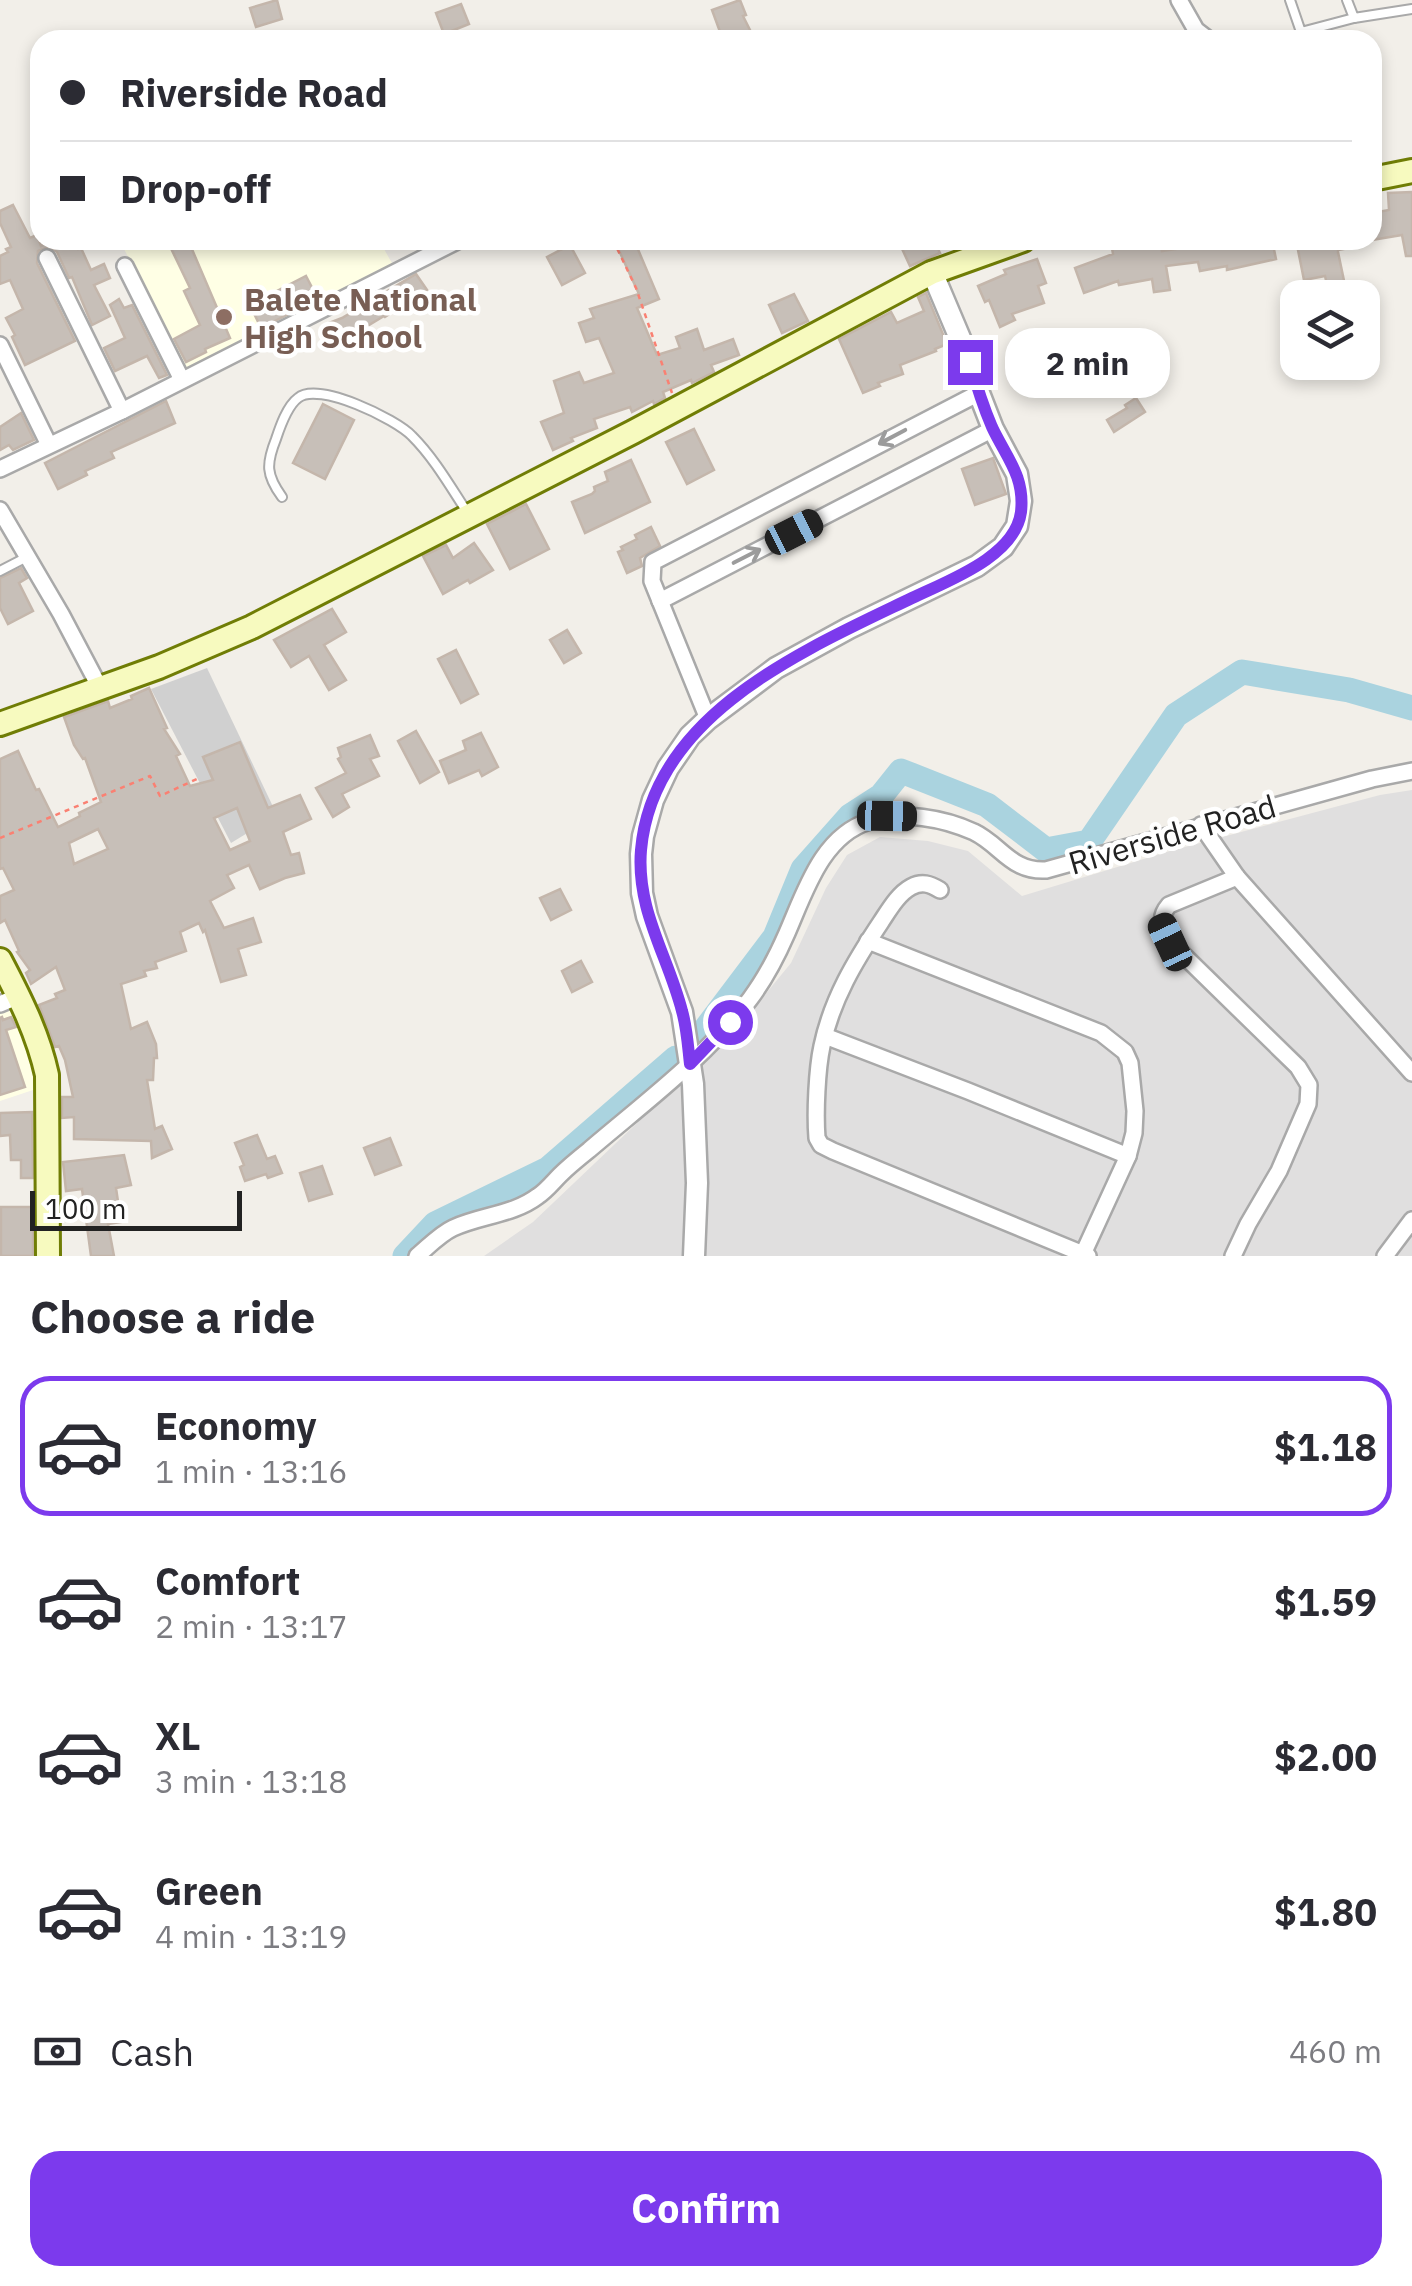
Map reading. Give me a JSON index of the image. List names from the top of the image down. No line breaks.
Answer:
{"streets":{"street":["Riverside Road"]},"places":["Balete National High School"],"scale_bar":"100 m","page":{"banner":["Riverside Road","Drop-off"],"bubble":"2 min","scale":"100 m","heading":"Choose a ride","list":[{"name":"Economy","note":"1 min · 13:16","value":"$1.18"},{"name":"Comfort","note":"2 min · 13:17","value":"$1.59"},{"name":"XL","note":"3 min · 13:18","value":"$2.00"},{"name":"Green","note":"4 min · 13:19","value":"$1.80"}],"pay":["Cash","460 m"],"buttons":"Confirm"}}
